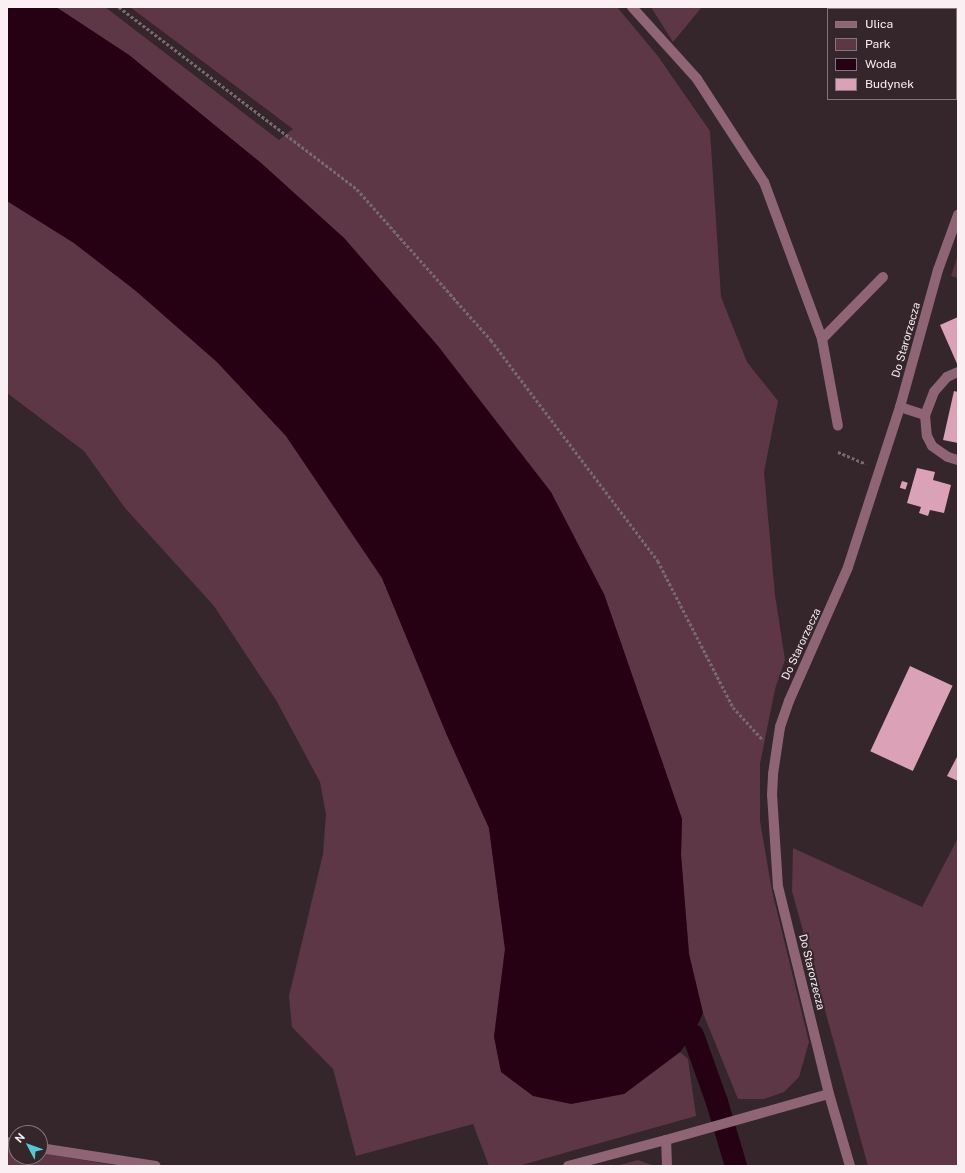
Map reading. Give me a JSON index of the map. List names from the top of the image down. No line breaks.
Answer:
{"streets":{"street":["Do Starorzecza"]},"legend":["Ulica","Park","Woda","Budynek"],"north":"top left"}
